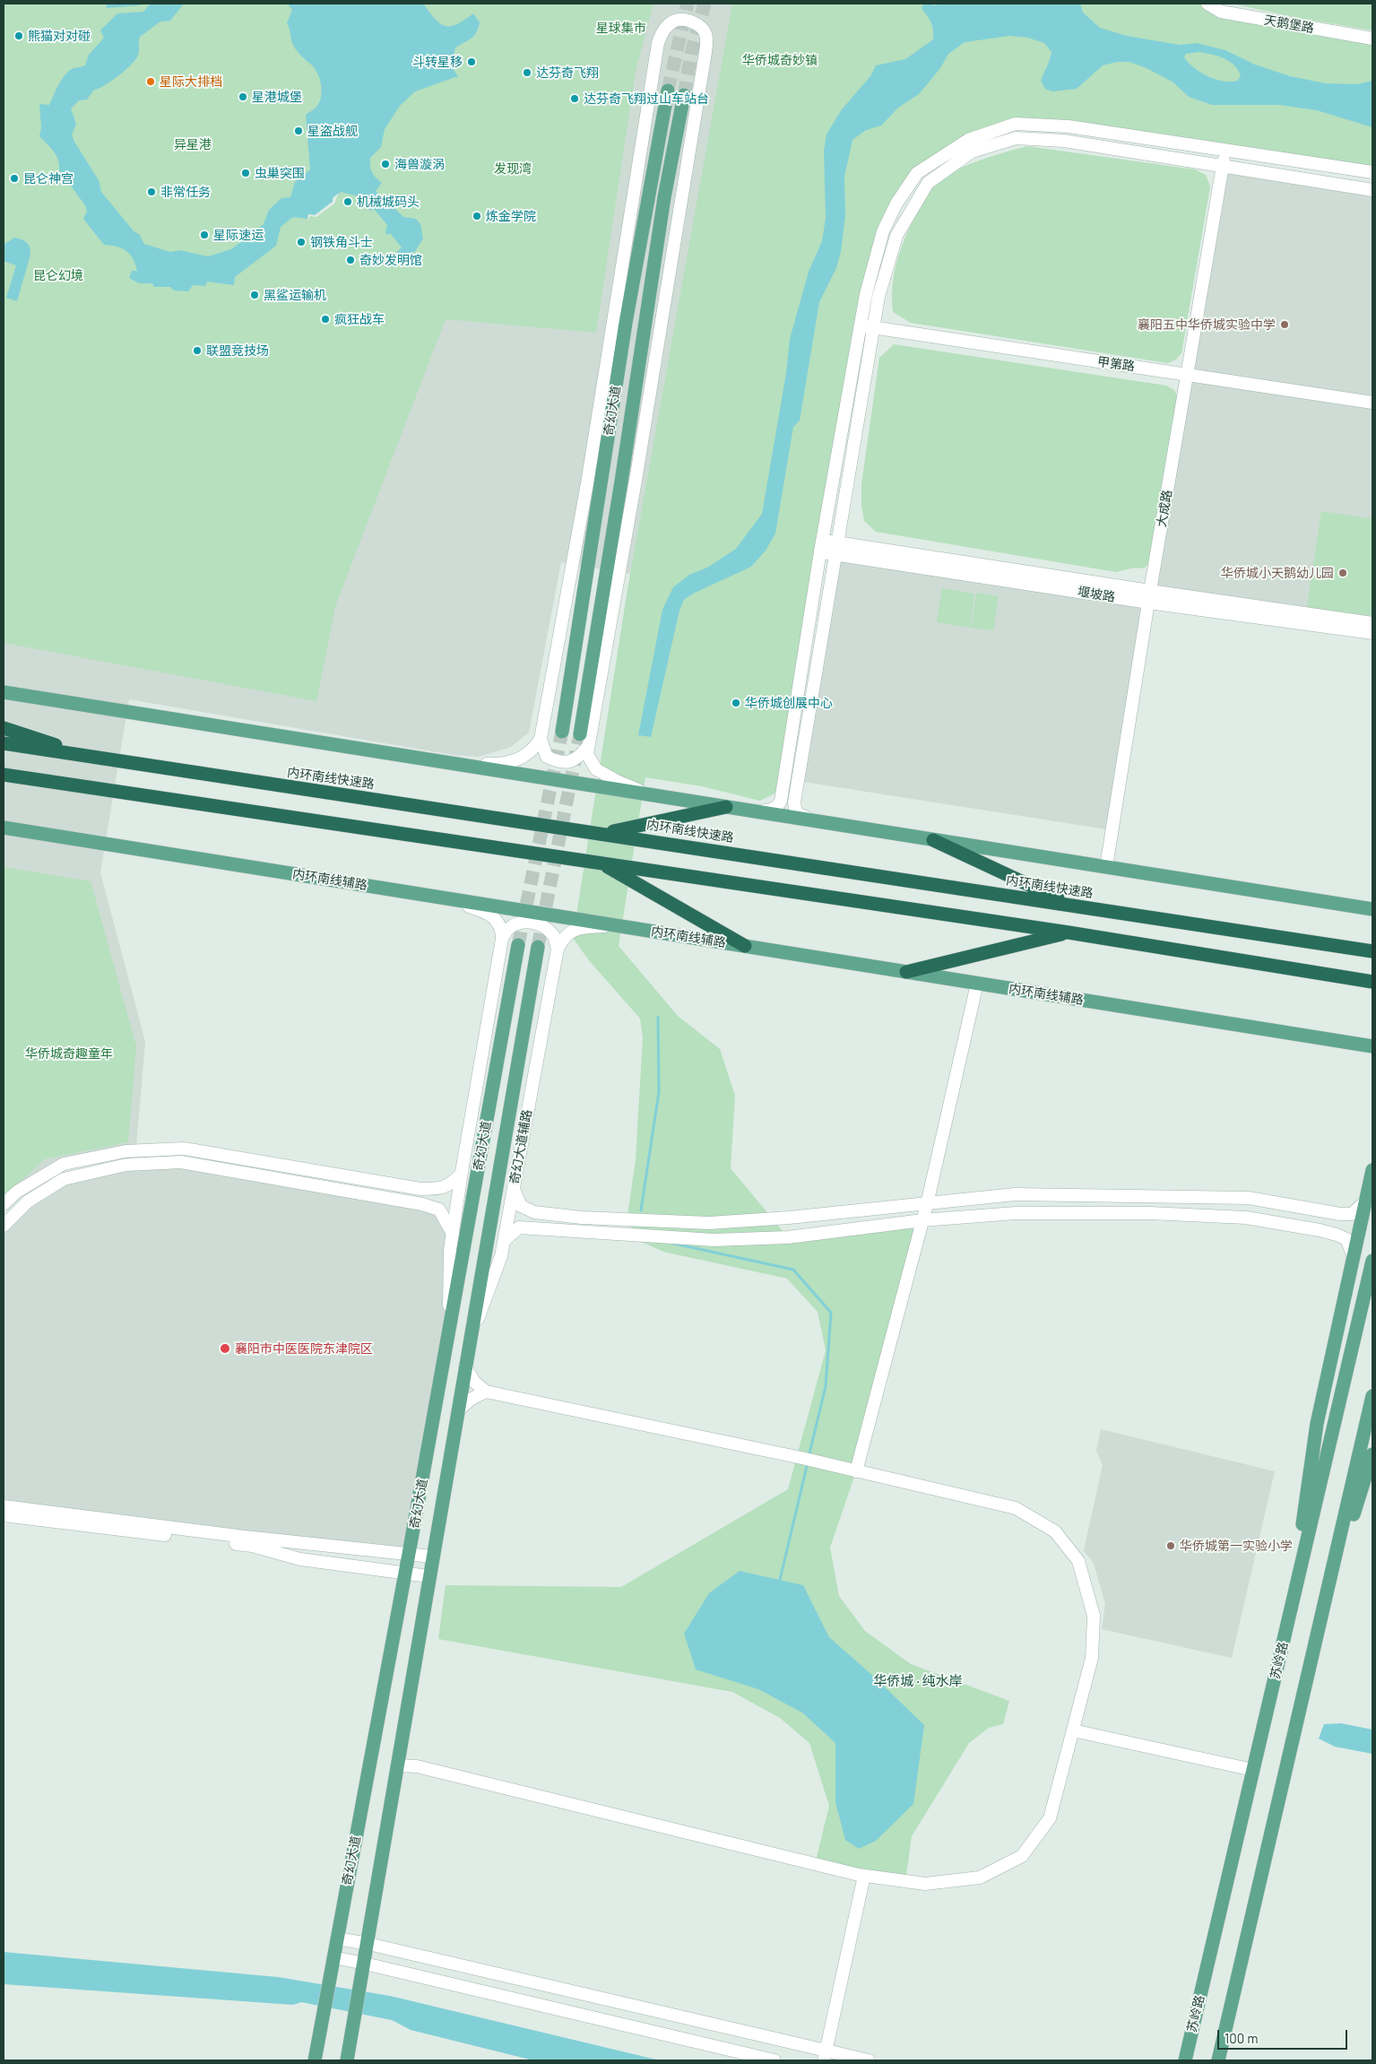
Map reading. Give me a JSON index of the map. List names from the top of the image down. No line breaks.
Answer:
{"streets":{"highway":["内环南线快速路"],"main road":["奇幻大道","内环南线辅路","苏岭路"],"street":["天鹅堡路","甲第路","大成路","堰坡路","奇幻大道辅路"]},"crossings":[["甲第路","大成路"],["奇幻大道","奇幻大道辅路"],["大成路","堰坡路"],["内环南线辅路","奇幻大道辅路"]],"districts":["华侨城 · 纯水岸"],"parks":["星球集市","华侨城奇妙镇","异星港","发现湾","昆仑幻境","华侨城奇趣童年"],"places":["熊猫对对碰","斗转星移","达芬奇飞翔","星际大排档","星港城堡","达芬奇飞翔过山车站台","星盗战舰","海兽漩涡","虫巢突围","昆仑神宫","非常任务","机械城码头","炼金学院","星际速运","钢铁角斗士","奇妙发明馆","黑鲨运输机","疯狂战车","襄阳五中华侨城实验中学","联盟竞技场","华侨城小天鹅幼儿园","华侨城创展中心","襄阳市中医医院东津院区","华侨城第一实验小学"],"scale_bar":"100 m"}
